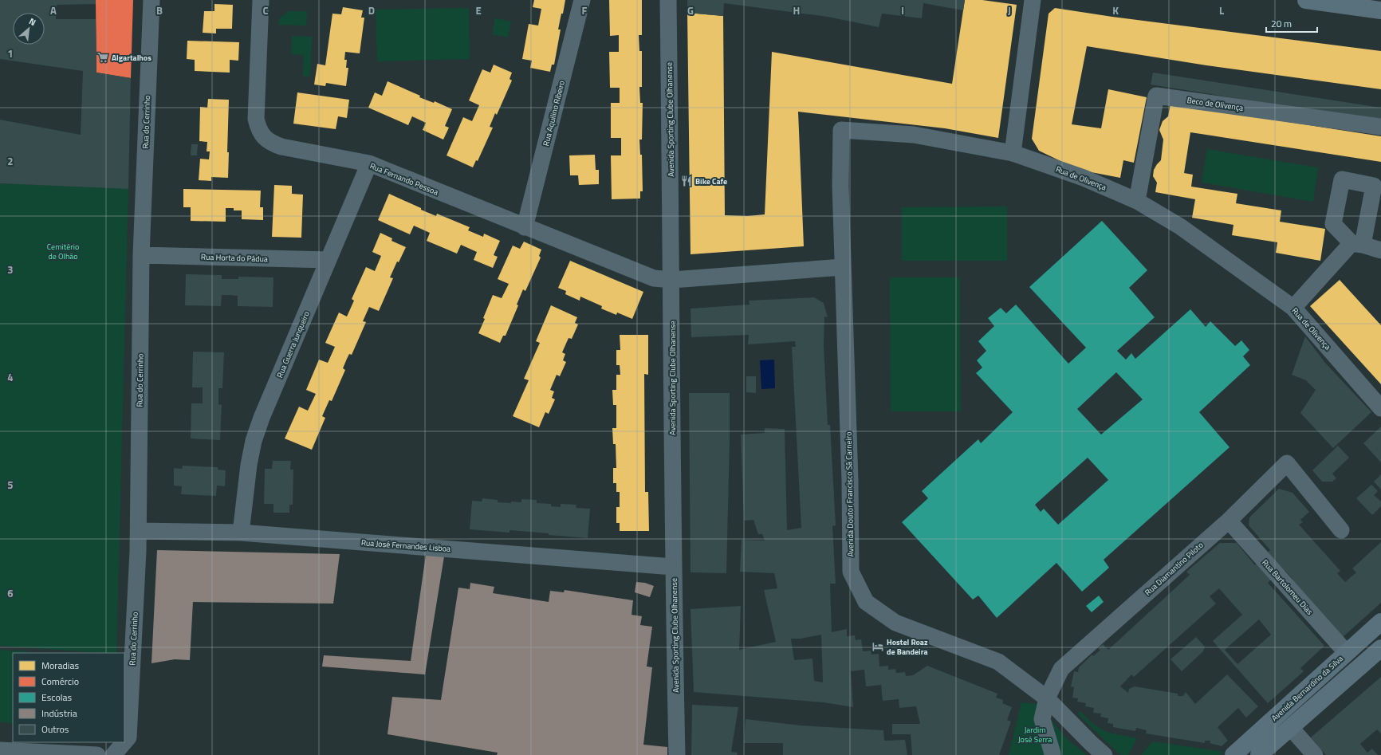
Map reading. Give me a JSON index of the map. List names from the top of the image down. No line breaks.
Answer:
{"streets":{"main road":["Avenida Bernardino da Silva"],"street":["Beco de Olivença","Rua Aquilino Ribeiro","Avenida Sporting Clube Olhanense","Rua do Cerrinho","Rua de Olivença","Rua Fernando Pessoa","Rua Horta do Pádua","Rua Guerra Junqueiro","Avenida Doutor Francisco Sá Carneiro","Rua José Fernandes Lisboa","Rua Diamantino Piloto","Rua Bartolomeu Dias"]},"crossings":[["Beco de Olivença","Rua de Olivença"],["Rua Aquilino Ribeiro","Rua Fernando Pessoa"],["Avenida Sporting Clube Olhanense","Rua Fernando Pessoa"],["Avenida Sporting Clube Olhanense","Rua José Fernandes Lisboa"],["Rua do Cerrinho","Rua Horta do Pádua"],["Rua do Cerrinho","Rua José Fernandes Lisboa"],["Rua de Olivença","Avenida Doutor Francisco Sá Carneiro"],["Rua Fernando Pessoa","Rua Guerra Junqueiro"],["Rua Horta do Pádua","Rua Guerra Junqueiro"],["Rua Guerra Junqueiro","Rua José Fernandes Lisboa"],["Avenida Doutor Francisco Sá Carneiro","Rua Diamantino Piloto"],["Rua Diamantino Piloto","Rua Bartolomeu Dias"],["Rua Bartolomeu Dias","Avenida Bernardino da Silva"]],"parks":["Cemitério de Olhão","Jardim José Serra"],"places":{"supermarket":["Algartalhos"],"restaurant":["Bike Cafe"],"hotel":["Hostel Roaz de Bandeira"]},"legend":["Moradias","Comércio","Escolas","Indústria","Outros"],"scale_bar":"20 m","north":"top right","grid":{"columns":["A","B","C","D","E","F","G","H","I","J","K","L"],"rows":["1","2","3","4","5","6"]}}
